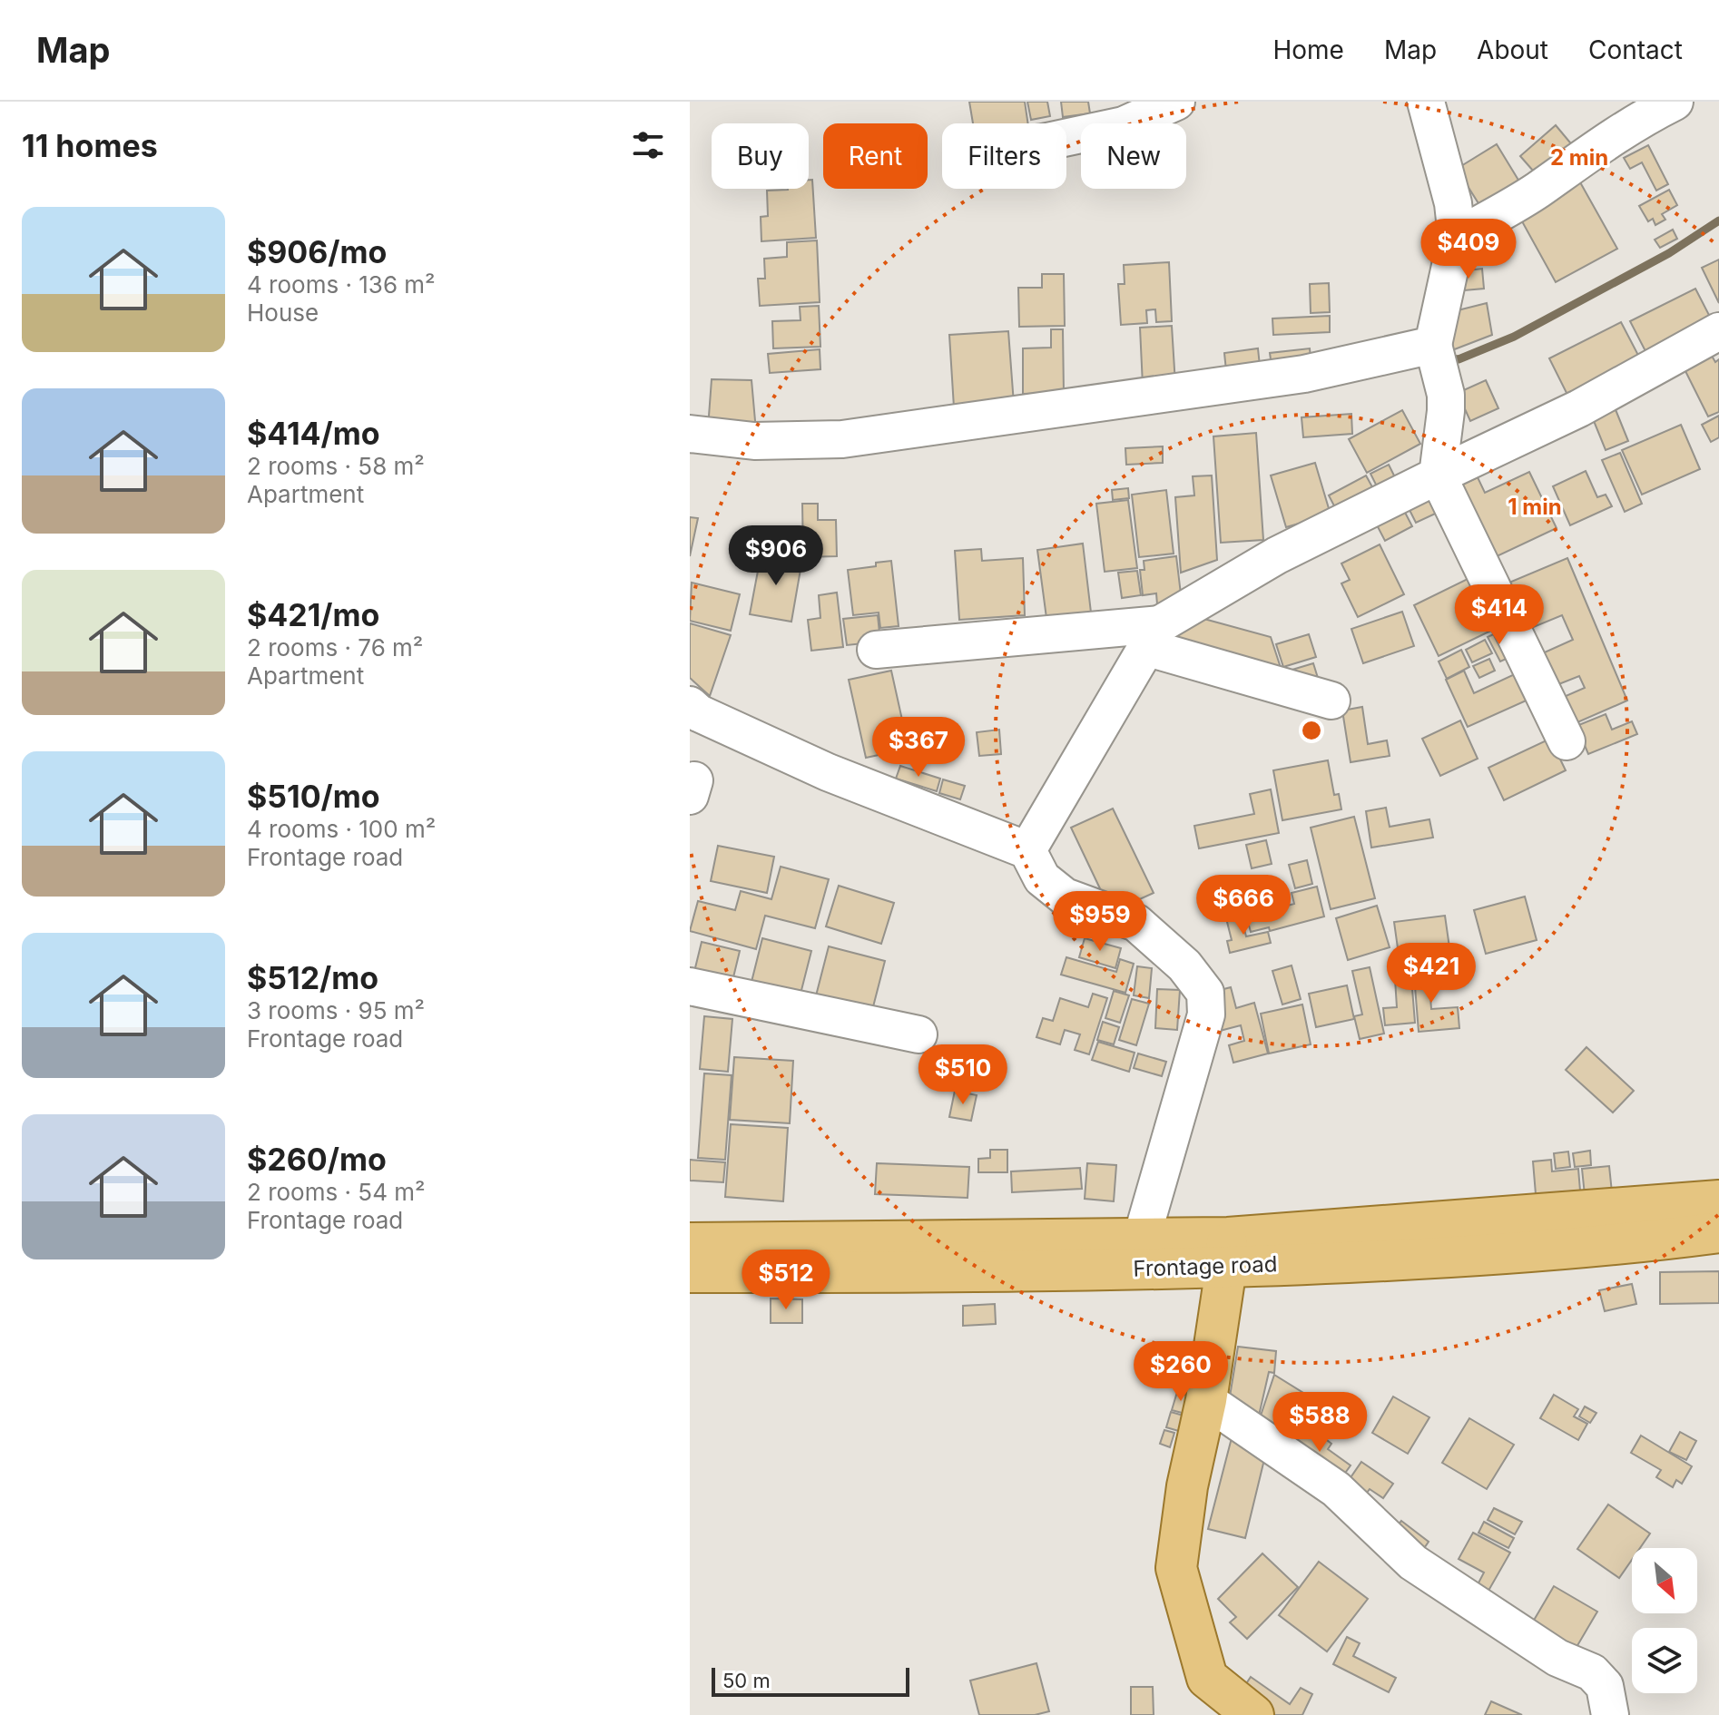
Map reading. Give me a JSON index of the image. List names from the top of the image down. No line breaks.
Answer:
{"streets":{"main road":["Frontage road"]},"scale_bar":"50 m","north":"bottom right","page":{"header":"Map","nav":["Home","Map","About","Contact"],"heading":"11 homes","chip":["Buy","Rent","Filters","New"],"list":[{"name":"$906/mo","note":"4 rooms · 136 m² · House"},{"name":"$414/mo","note":"2 rooms · 58 m² · Apartment"},{"name":"$421/mo","note":"2 rooms · 76 m² · Apartment"},{"name":"$510/mo","note":"4 rooms · 100 m² · Frontage road"},{"name":"$512/mo","note":"3 rooms · 95 m² · Frontage road"},{"name":"$260/mo","note":"2 rooms · 54 m² · Frontage road"}],"price":["$409","$906","$414","$367","$666","$959","$421","$510","$512","$260","$588"],"scale":"50 m"},"rings":["2 min","1 min"]}
